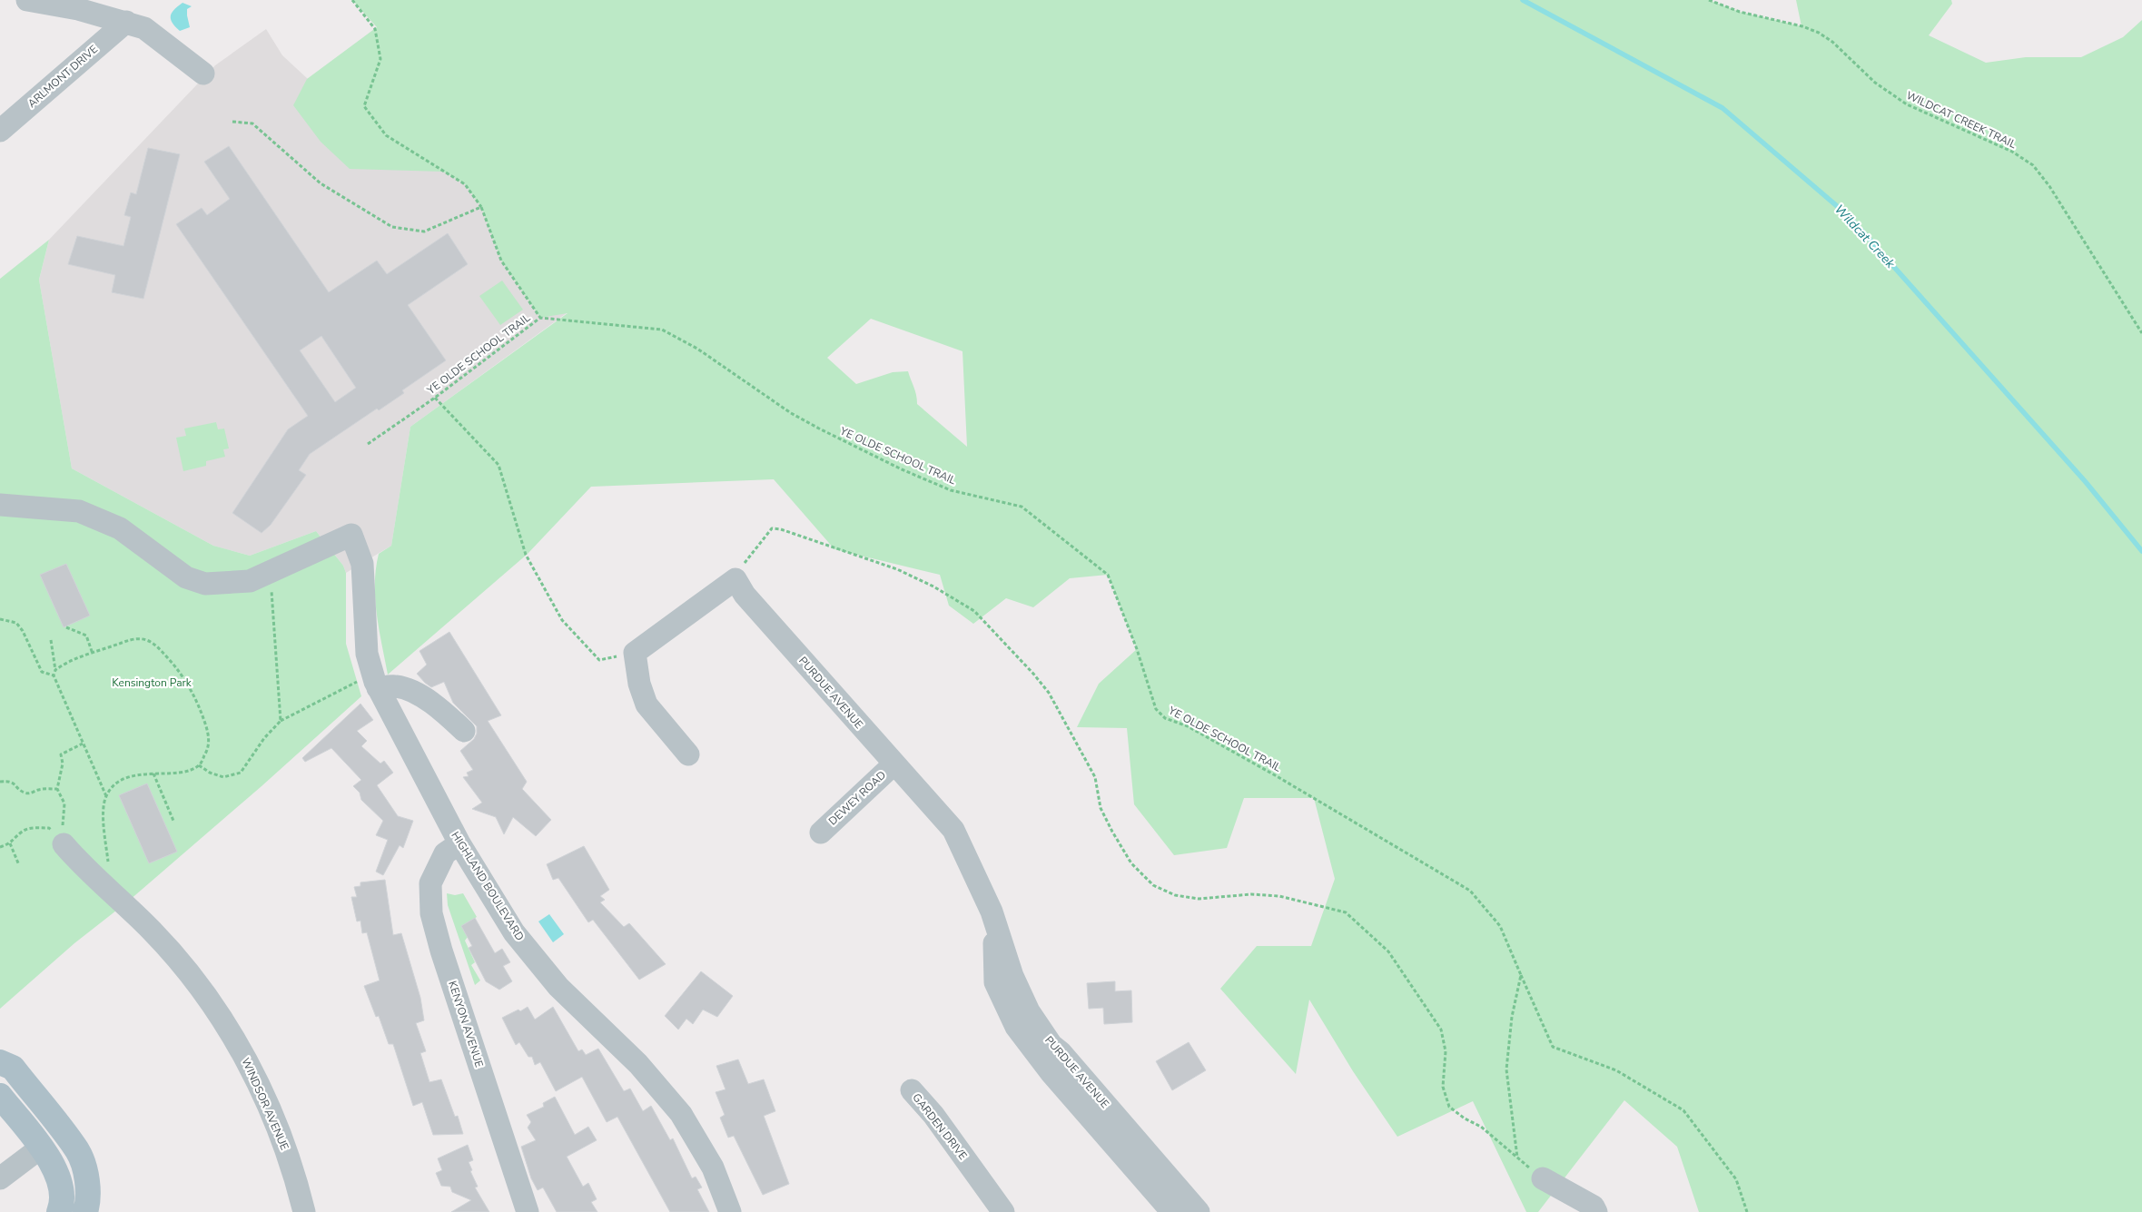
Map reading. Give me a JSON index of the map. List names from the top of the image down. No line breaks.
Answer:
{"streets":{"street":["ARLMONT DRIVE","PURDUE AVENUE","DEWEY ROAD","HIGHLAND BOULEVARD","KENYON AVENUE","WINDSOR AVENUE","GARDEN DRIVE"],"path":["WILDCAT CREEK TRAIL","YE OLDE SCHOOL TRAIL"]},"crossings":[["PURDUE AVENUE","DEWEY ROAD"],["HIGHLAND BOULEVARD","KENYON AVENUE"]],"water":["Wildcat Creek"],"parks":["Kensington Park"]}
